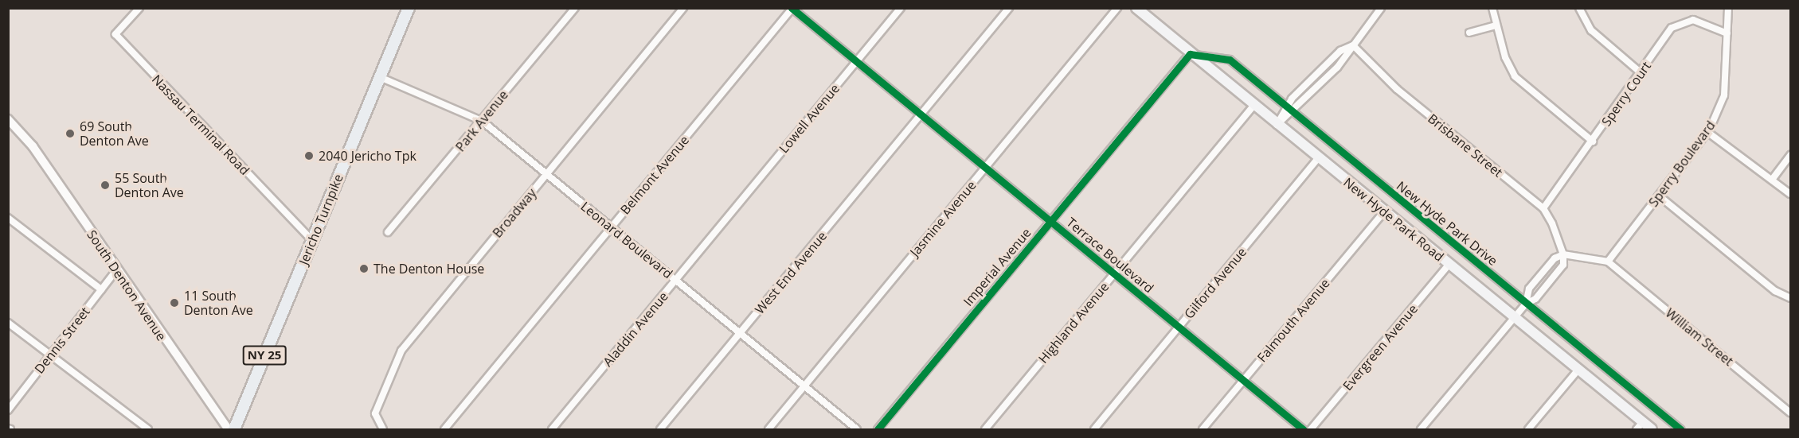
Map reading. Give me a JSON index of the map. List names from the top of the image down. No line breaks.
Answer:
{"streets":{"main road":["Jericho Turnpike","New Hyde Park Road","NY 25"],"street":["Sperry Court","Lowell Avenue","Park Avenue","Nassau Terminal Road","Brisbane Street","Sperry Boulevard","Belmont Avenue","Broadway","Jasmine Avenue","New Hyde Park Drive","Leonard Boulevard","Terrace Boulevard","Imperial Avenue","West End Avenue","Gilford Avenue","South Denton Avenue","Falmouth Avenue","Highland Avenue","Aladdin Avenue","William Street","Dennis Street","Evergreen Avenue"]},"crossings":[["Sperry Court","Brisbane Street"],["Sperry Court","Sperry Boulevard"],["Lowell Avenue","Terrace Boulevard"],["Lowell Avenue","Aladdin Avenue"],["Park Avenue","Leonard Boulevard"],["Nassau Terminal Road","Jericho Turnpike"],["Sperry Boulevard","William Street"],["Belmont Avenue","Leonard Boulevard"],["Belmont Avenue","Terrace Boulevard"],["Broadway","Leonard Boulevard"],["Jasmine Avenue","Leonard Boulevard"],["Jasmine Avenue","Terrace Boulevard"],["Jericho Turnpike","Leonard Boulevard"],["New Hyde Park Road","New Hyde Park Drive"],["New Hyde Park Road","Imperial Avenue"],["New Hyde Park Road","Gilford Avenue"],["New Hyde Park Road","Falmouth Avenue"],["New Hyde Park Road","Highland Avenue"],["New Hyde Park Road","Evergreen Avenue"],["New Hyde Park Drive","Imperial Avenue"],["Leonard Boulevard","West End Avenue"],["Leonard Boulevard","Aladdin Avenue"],["Terrace Boulevard","Imperial Avenue"],["Terrace Boulevard","West End Avenue"],["Terrace Boulevard","Gilford Avenue"],["Terrace Boulevard","Falmouth Avenue"],["Terrace Boulevard","Highland Avenue"],["South Denton Avenue","Dennis Street"]],"places":["69 South Denton Ave","2040 Jericho Tpk","55 South Denton Ave","The Denton House","11 South Denton Ave"]}
